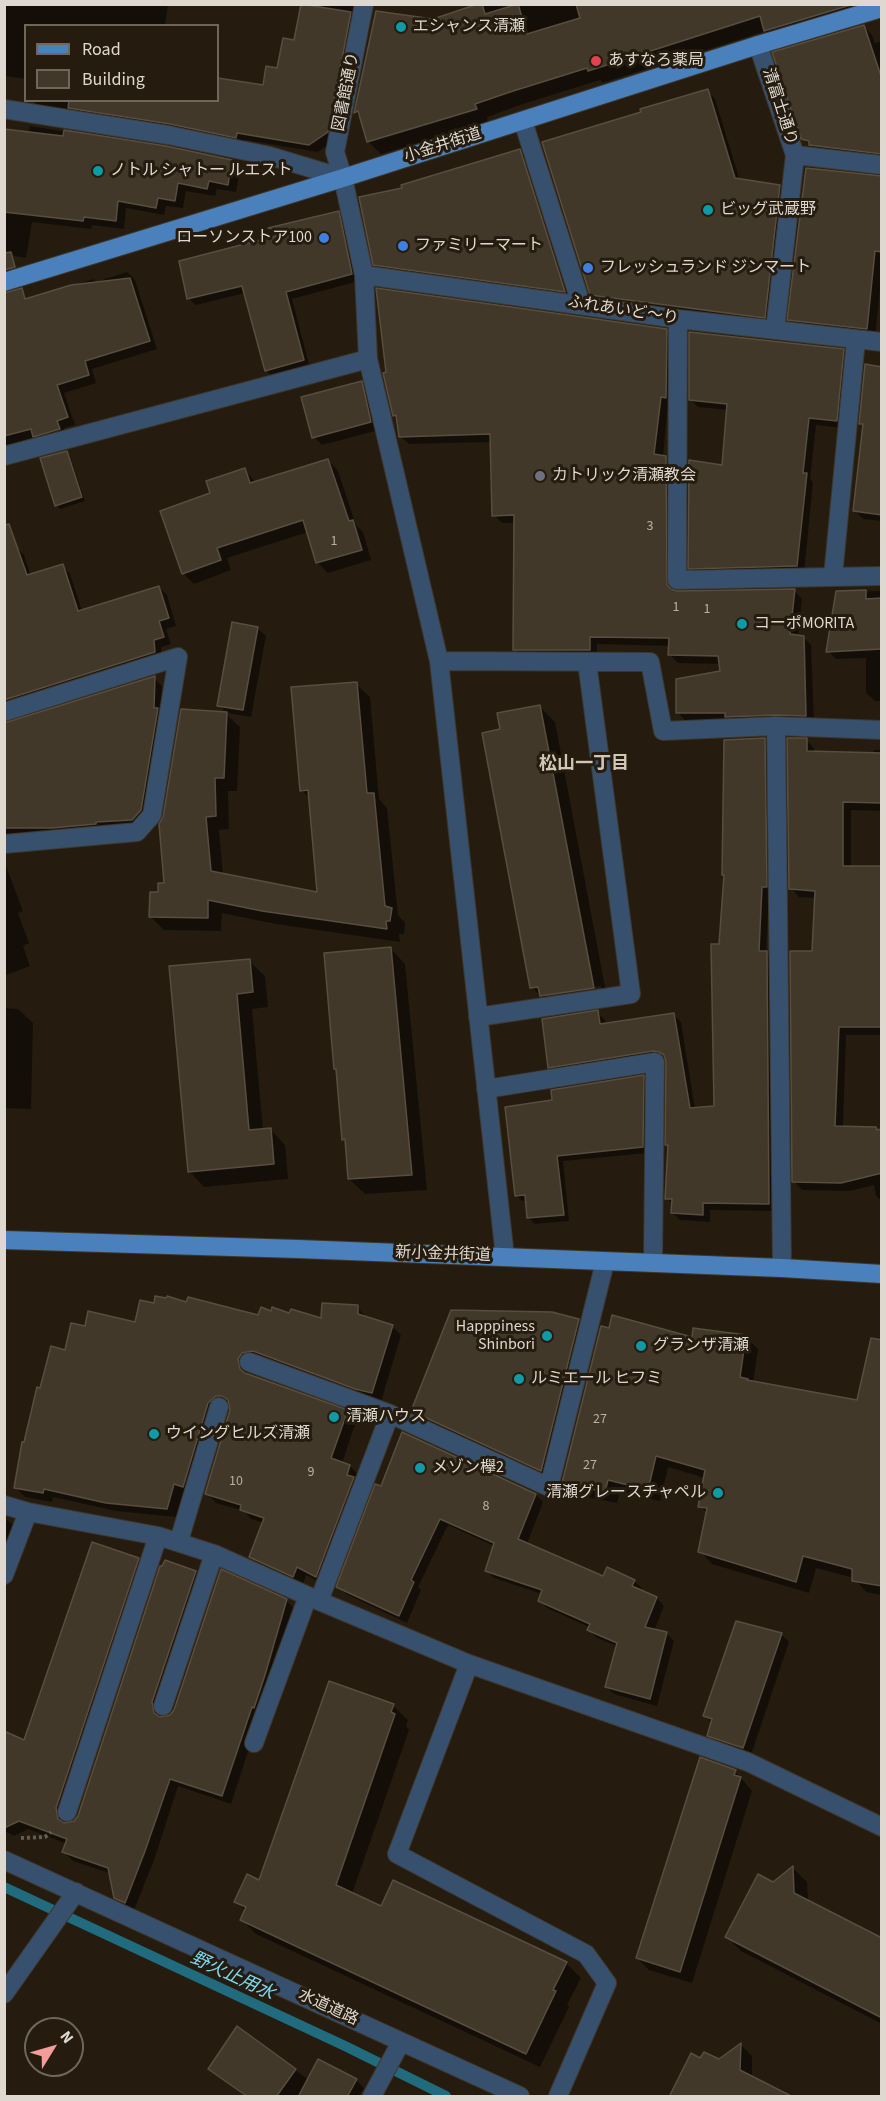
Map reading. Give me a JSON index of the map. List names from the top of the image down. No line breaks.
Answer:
{"streets":{"main road":["小金井街道","新小金井街道"],"street":["図書館通り","清富士通り","ふれあいど～り","水道道路"]},"crossings":[["図書館通り","小金井街道"],["図書館通り","ふれあいど～り"],["図書館通り","新小金井街道"],["清富士通り","小金井街道"]],"districts":["松山一丁目"],"water":["野火止用水"],"places":["エシャンス清瀬","あすなろ薬局","ノトル シャトー ルエスト","ビッグ武蔵野","ローソンストア100","ファミリーマート","フレッシュランド ジンマート","カトリック清瀬教会","コーポMORITA","Happpiness Shinbori","グランザ清瀬","ルミエール ヒフミ","清瀬ハウス","ウイングヒルズ清瀬","メゾン欅2","清瀬グレースチャペル"],"house_numbers":["3","1","1","1","27","27","9","10","8"],"legend":["Road","Building"],"north":"top right"}
